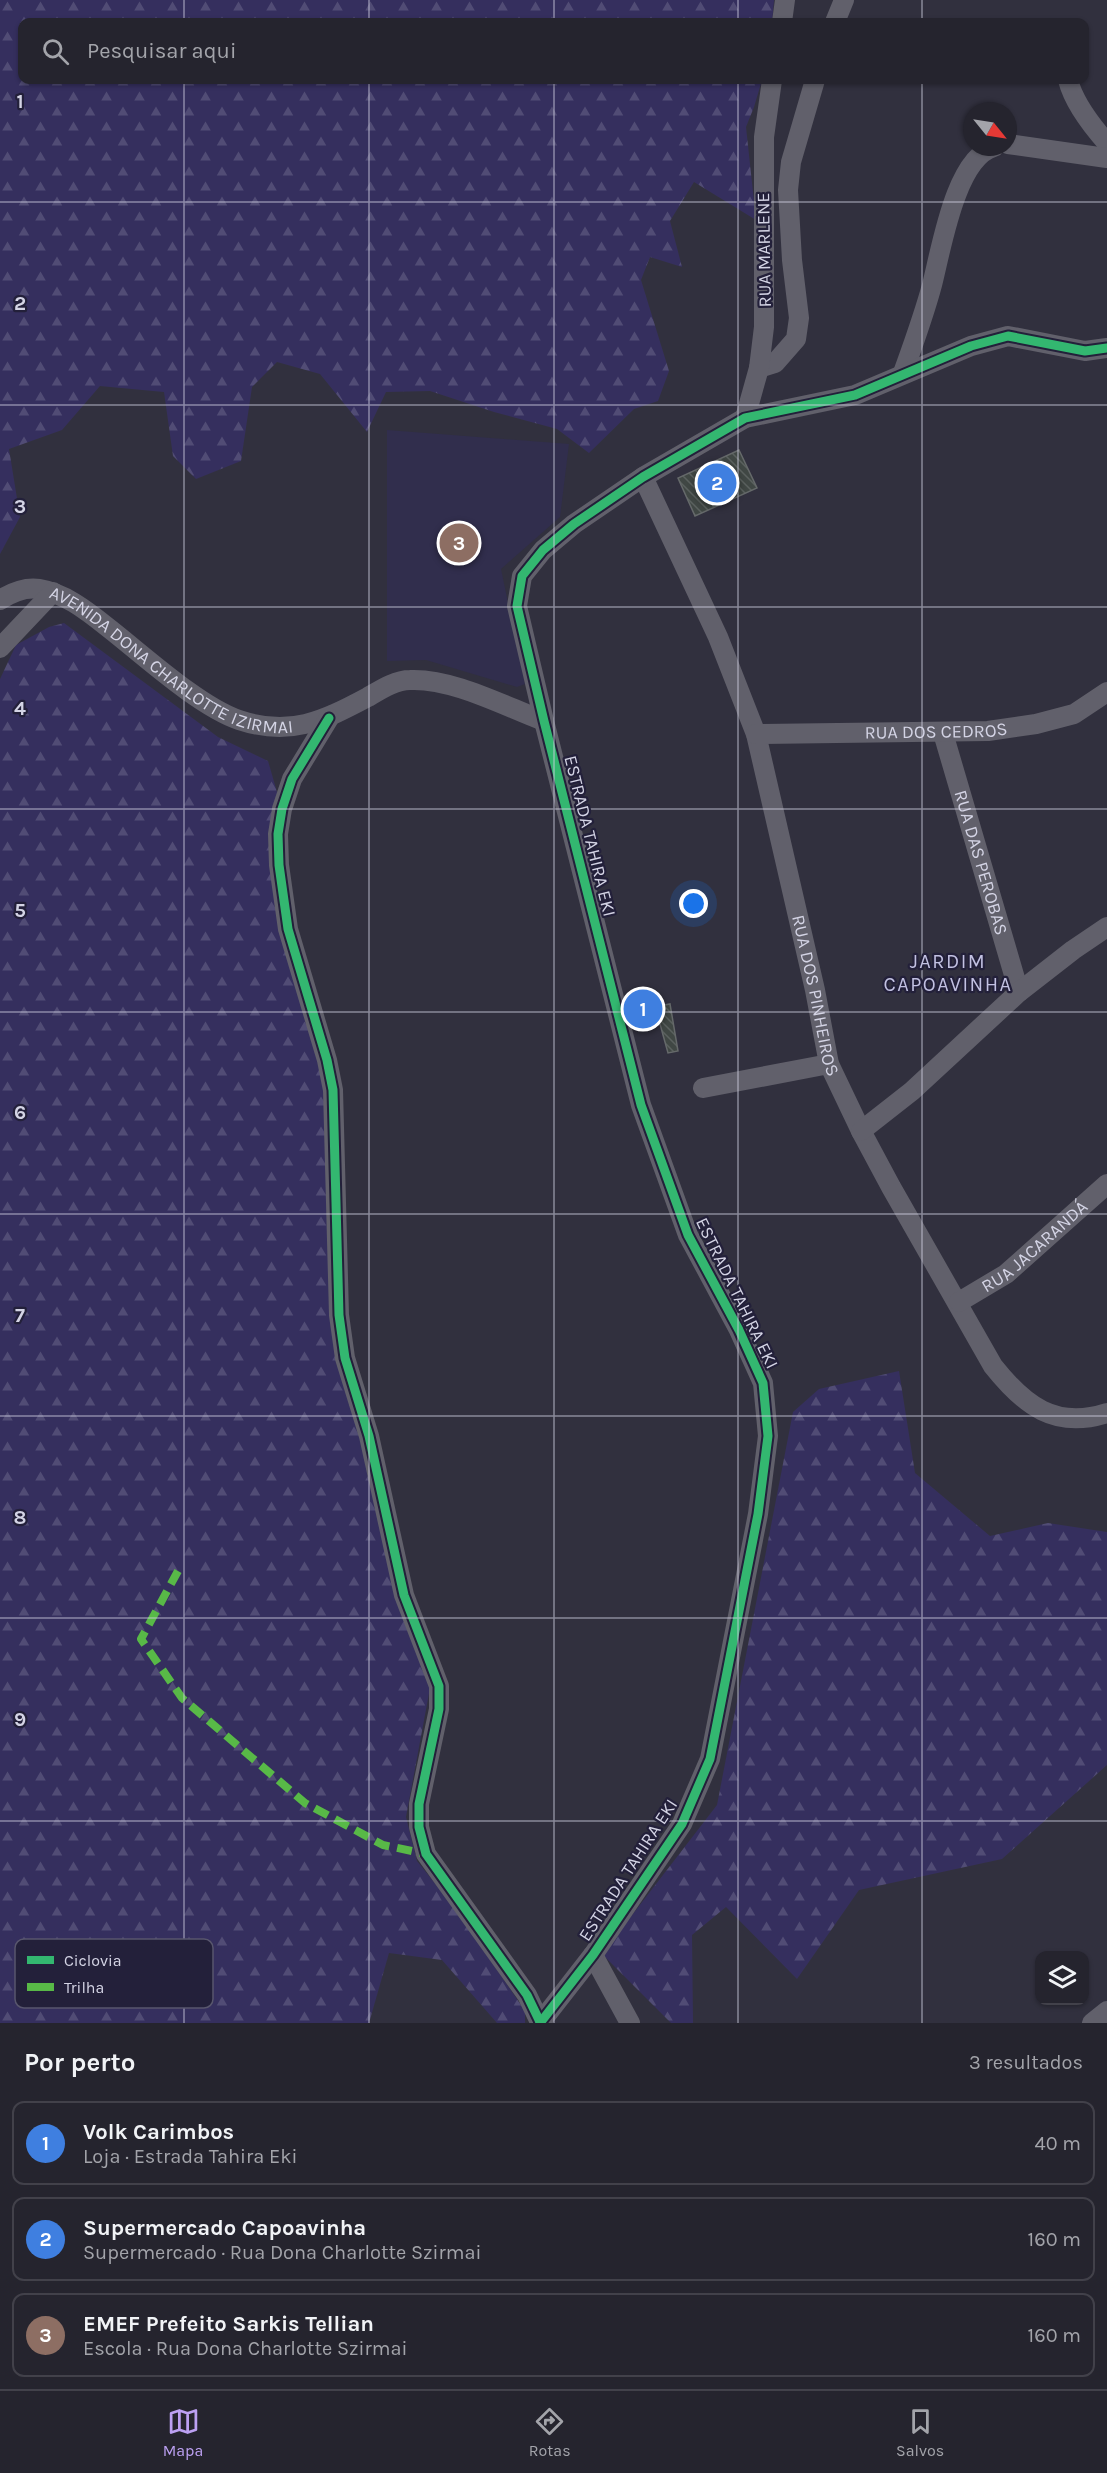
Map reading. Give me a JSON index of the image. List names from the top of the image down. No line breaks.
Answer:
{"streets":{"street":["RUA MARLENE","AVENIDA DONA CHARLOTTE IZIRMAI","RUA DOS CEDROS","ESTRADA TAHIRA EKI","RUA DAS PEROBAS","RUA DOS PINHEIROS","RUA JACARANDÁ"]},"crossings":[["RUA MARLENE","ESTRADA TAHIRA EKI"],["AVENIDA DONA CHARLOTTE IZIRMAI","ESTRADA TAHIRA EKI"],["RUA DOS CEDROS","RUA DAS PEROBAS"],["RUA DOS CEDROS","RUA DOS PINHEIROS"],["ESTRADA TAHIRA EKI","RUA DOS PINHEIROS"],["RUA DOS PINHEIROS","RUA JACARANDÁ"]],"districts":["JARDIM CAPOAVINHA"],"legend":["Ciclovia","Trilha"],"north":"bottom right","page":{"search":"Pesquisar aqui","pins":["2","3","1"],"heading":["Por perto","3 resultados"],"list":[{"mark":"1","name":"Volk Carimbos","note":"Loja · Estrada Tahira Eki","value":"40 m"},{"mark":"2","name":"Supermercado Capoavinha","note":"Supermercado · Rua Dona Charlotte Szirmai","value":"160 m"},{"mark":"3","name":"EMEF Prefeito Sarkis Tellian","note":"Escola · Rua Dona Charlotte Szirmai","value":"160 m"}],"nav":["Mapa","Rotas","Salvos"]},"grid":{"rows":["1","2","3","4","5","6","7","8","9"]}}
